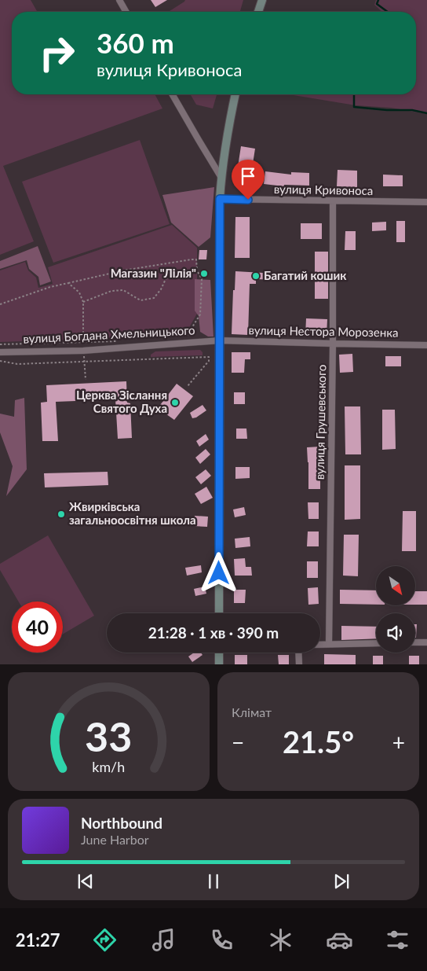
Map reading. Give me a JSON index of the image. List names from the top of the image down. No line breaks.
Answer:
{"streets":{"street":["вулиця Кривоноса","вулиця Нестора Морозенка","вулиця Богдана Хмельницького","вулиця Грушевського"]},"crossings":[["вулиця Кривоноса","вулиця Грушевського"],["вулиця Нестора Морозенка","вулиця Богдана Хмельницького"],["вулиця Нестора Морозенка","вулиця Грушевського"]],"places":["Магазин \"Лілія\"","Багатий кошик","Церква Зіслання Святого Духа","Жвирківська загальноосвітня школа"],"north":"bottom right","page":{"turn":["360 m","вулиця Кривоноса"],"limit":"40","trip":"21:28 · 1 хв · 390 m","tile":"Клімат","heat":["−","21.5°","+"],"song":["Northbound","June Harbor"],"tabs":"21:27","gauge":["33","km/h"]}}
